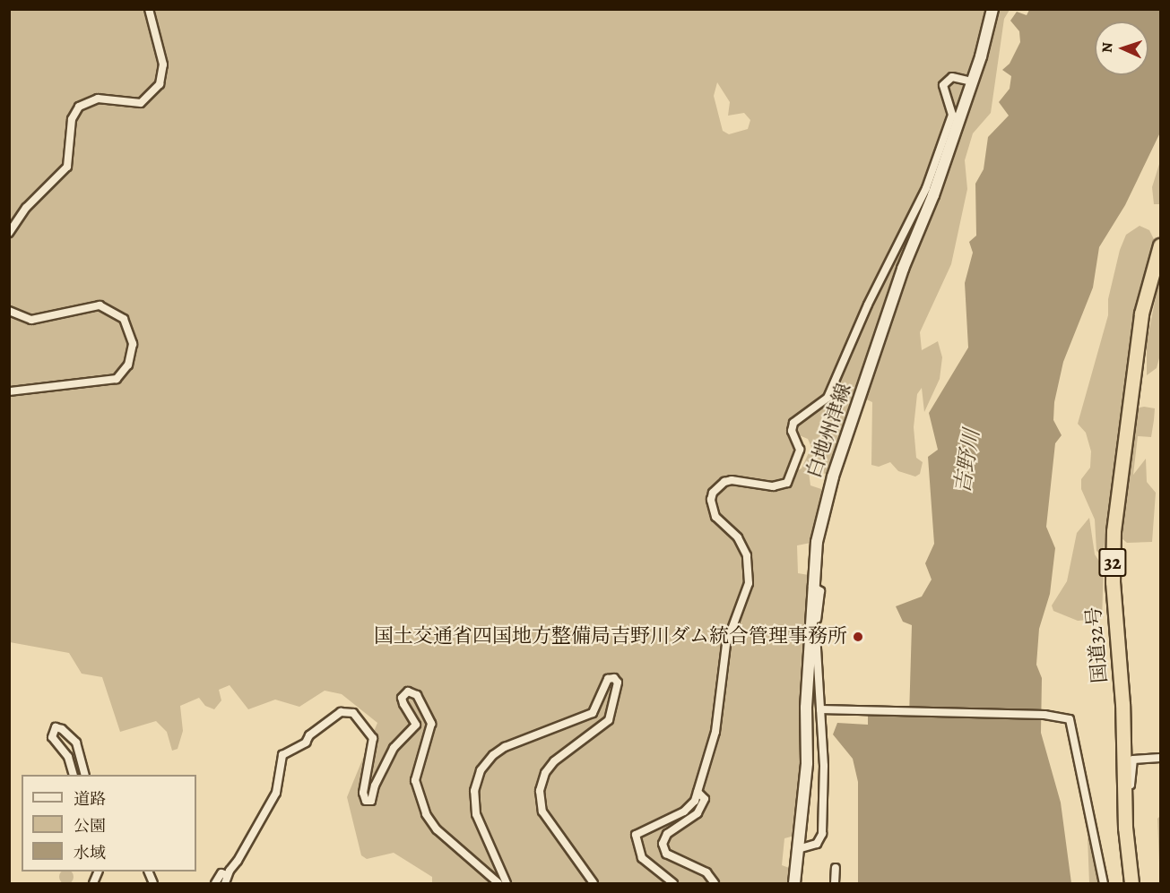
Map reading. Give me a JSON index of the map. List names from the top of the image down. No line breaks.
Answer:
{"streets":{"highway":["32","国道32号"],"main road":["白地州津線"]},"water":["吉野川"],"places":["国土交通省四国地方整備局吉野川ダム統合管理事務所"],"legend":["道路","公園","水域"],"north":"left"}
